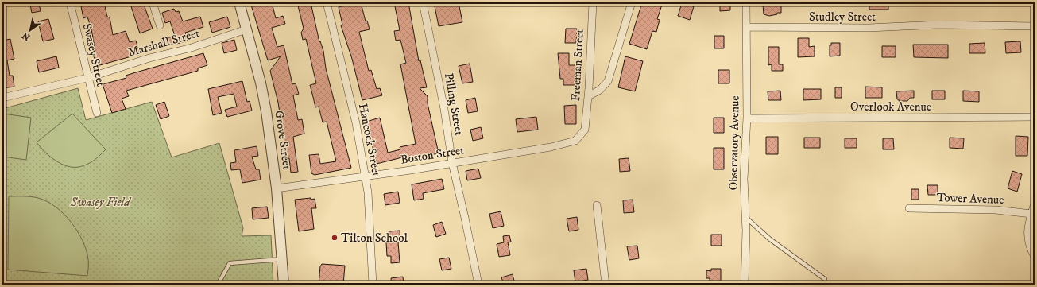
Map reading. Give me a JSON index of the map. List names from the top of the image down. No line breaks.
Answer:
{"streets":{"street":["Studley Street","Marshall Street","Swasey Street","Freeman Street","Pilling Street","Overlook Avenue","Grove Street","Hancock Street","Observatory Avenue","Boston Street","Tower Avenue"]},"crossings":[["Studley Street","Observatory Avenue"],["Marshall Street","Swasey Street"],["Marshall Street","Grove Street"],["Freeman Street","Boston Street"],["Pilling Street","Boston Street"],["Overlook Avenue","Observatory Avenue"],["Grove Street","Boston Street"],["Hancock Street","Boston Street"]],"parks":["Swasey Field"],"places":["Tilton School"],"north":"bottom left"}
